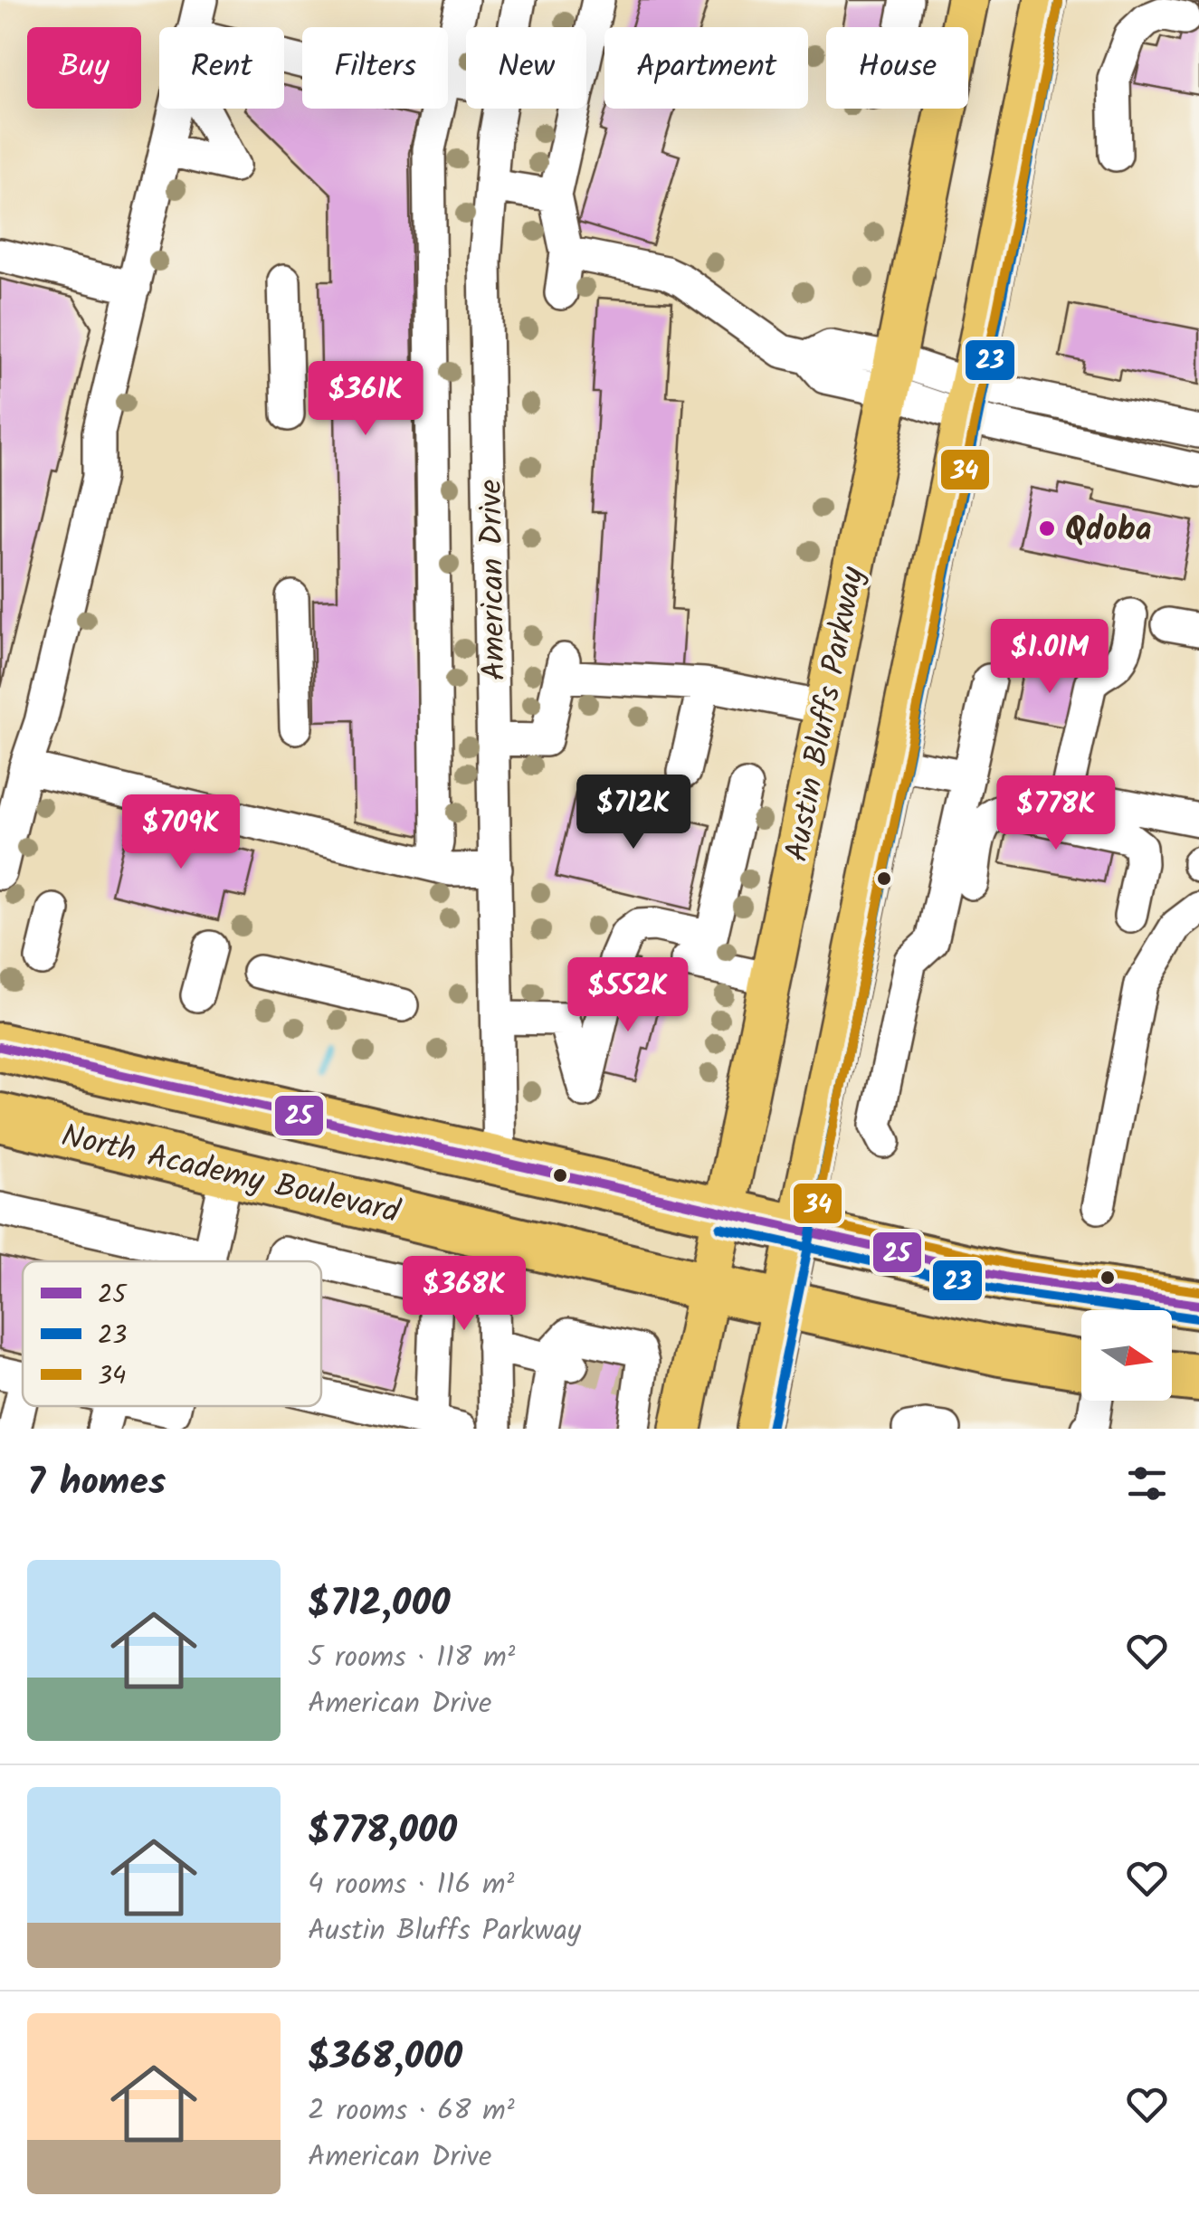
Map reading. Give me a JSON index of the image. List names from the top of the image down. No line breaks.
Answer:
{"streets":{"highway":["North Academy Boulevard"],"main road":["Austin Bluffs Parkway"],"street":["American Drive"]},"crossings":[["Austin Bluffs Parkway","North Academy Boulevard"]],"places":["Qdoba"],"lines":["transit line 23","transit line 34","transit line 25"],"legend":["25","23","34"],"north":"right","page":{"chip":["Buy","Rent","Filters","New","Apartment","House"],"price":["$361K","$1.01M","$712K","$778K","$709K","$552K","$368K"],"heading":"7 homes","list":[{"name":"$712,000","note":"5 rooms · 118 m² · American Drive"},{"name":"$778,000","note":"4 rooms · 116 m² · Austin Bluffs Parkway"},{"name":"$368,000","note":"2 rooms · 68 m² · American Drive"}]}}
